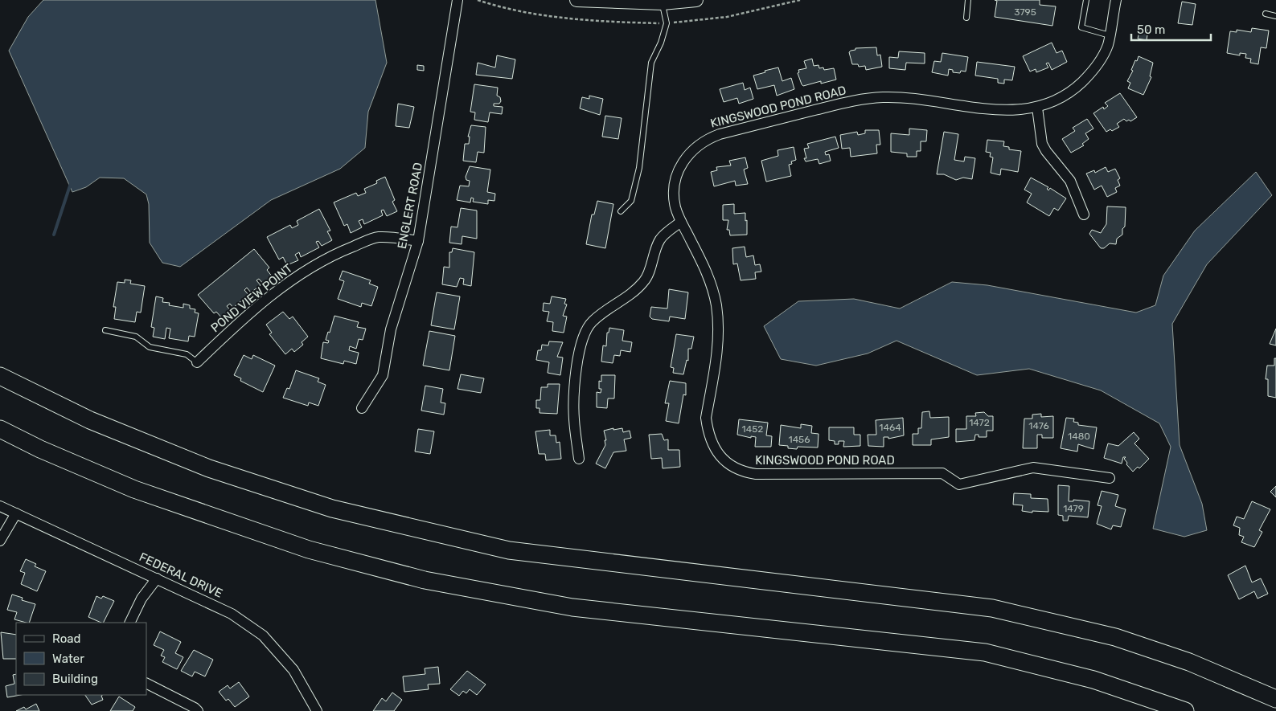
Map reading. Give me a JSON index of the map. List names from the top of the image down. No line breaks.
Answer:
{"streets":{"street":["KINGSWOOD POND ROAD","ENGLERT ROAD","POND VIEW POINT","FEDERAL DRIVE"]},"crossings":[["ENGLERT ROAD","POND VIEW POINT"]],"house_numbers":["3795","1472","1476","1464","1452","1480","1456","1479"],"legend":["Road","Water","Building"],"scale_bar":"50 m"}
